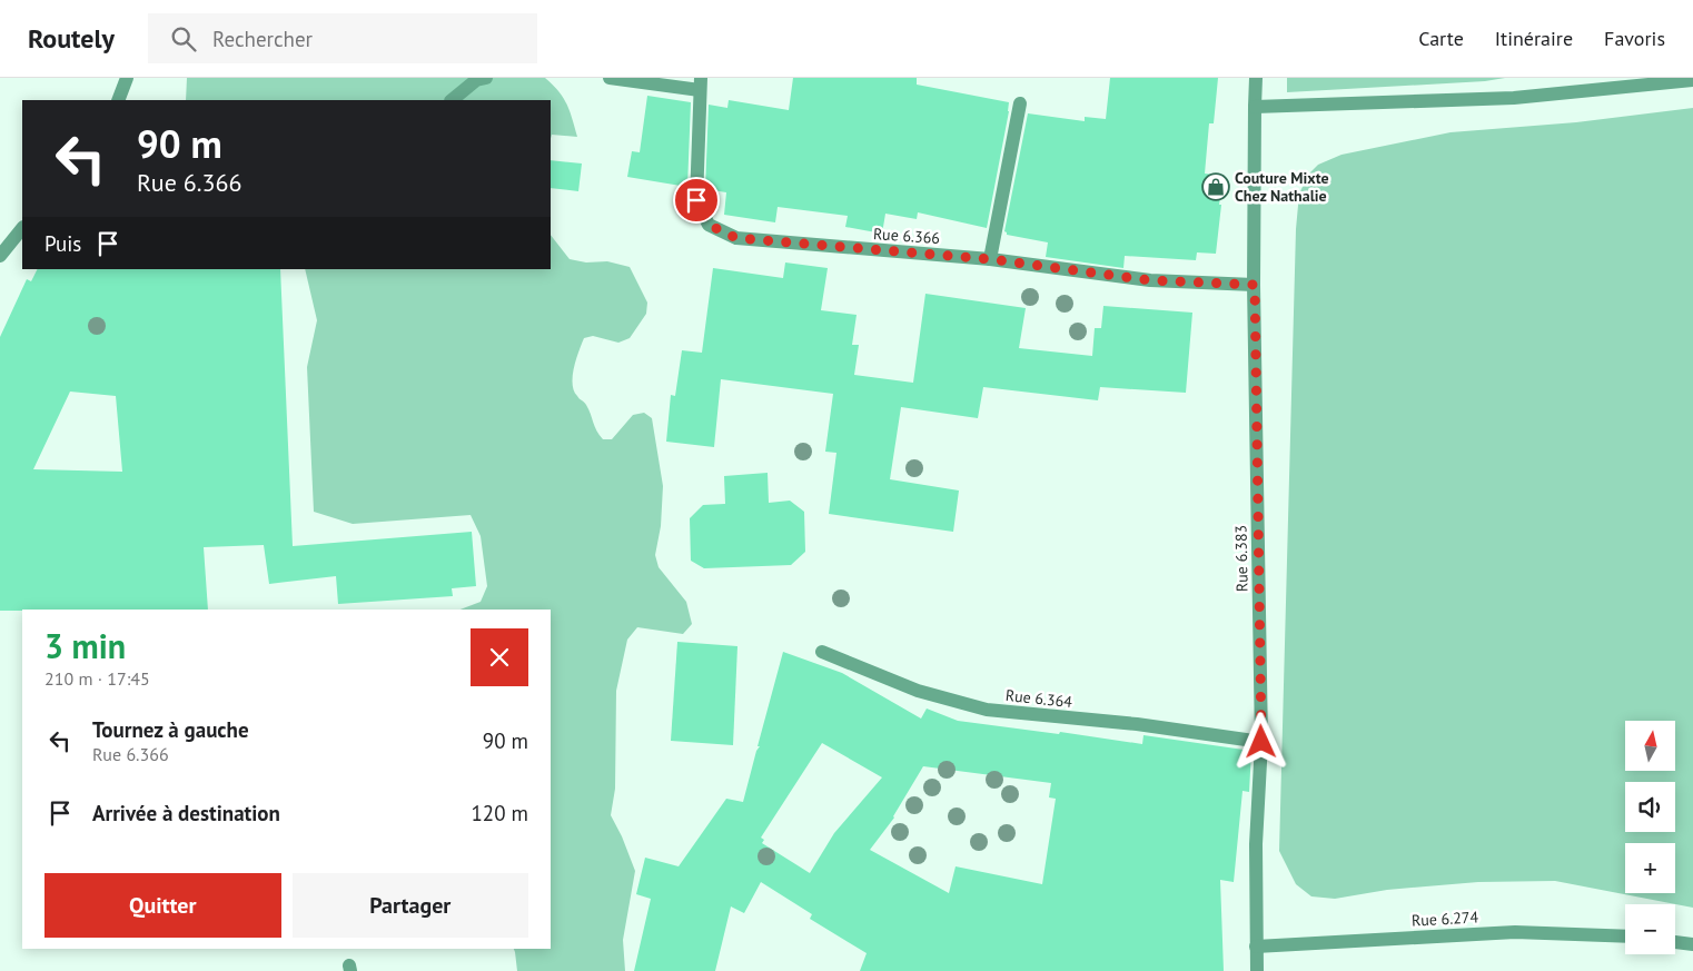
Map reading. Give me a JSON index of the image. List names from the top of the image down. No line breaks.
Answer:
{"streets":{"street":["Rue 6.366","Rue 6.383","Rue 6.364","Rue 6.274"]},"crossings":[["Rue 6.366","Rue 6.383"],["Rue 6.383","Rue 6.364"],["Rue 6.383","Rue 6.274"]],"places":{"shop":["Couture Mixte Chez Nathalie"]},"north":"top","page":{"header":"Routely","search":"Rechercher","nav":["Carte","Itinéraire","Favoris"],"turn":["90 m","Rue 6.366"],"then":"Puis","heading":["3 min","210 m · 17:45"],"list":[{"name":"Tournez à gauche","note":"Rue 6.366","value":"90 m"},{"name":"Arrivée à destination","value":"120 m"}],"map_buttons":["+","−"],"buttons":["Quitter","Partager"]}}
